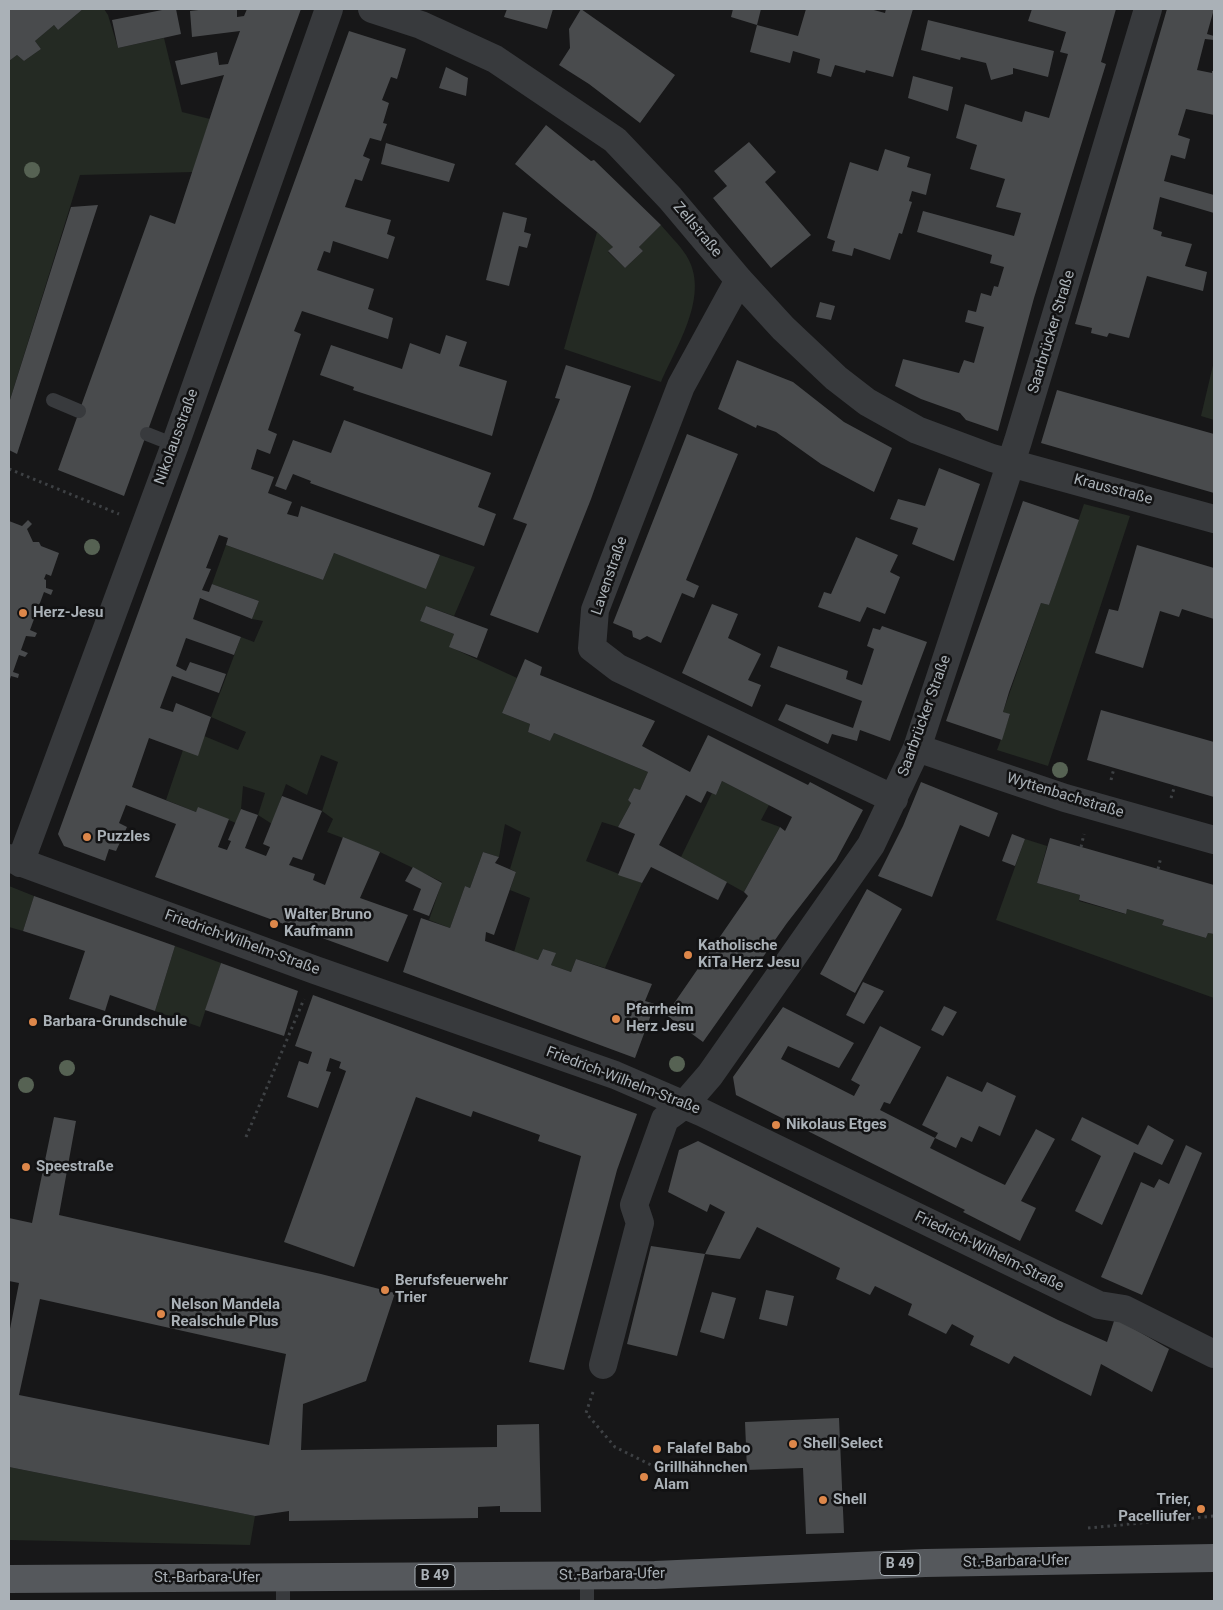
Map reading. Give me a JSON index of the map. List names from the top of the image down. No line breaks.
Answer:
{"streets":{"main road":["St.-Barbara-Ufer","B 49"],"street":["Zellstraße","Saarbrücker Straße","Nikolausstraße","Krausstraße","Lavenstraße","Wyttenbachstraße","Friedrich-Wilhelm-Straße"]},"crossings":[["Zellstraße","Saarbrücker Straße"],["Zellstraße","Krausstraße"],["Zellstraße","Lavenstraße"],["Saarbrücker Straße","Krausstraße"],["Saarbrücker Straße","Lavenstraße"],["Saarbrücker Straße","Wyttenbachstraße"],["Saarbrücker Straße","Friedrich-Wilhelm-Straße"],["Nikolausstraße","Friedrich-Wilhelm-Straße"]],"places":["Herz-Jesu","Puzzles","Walter Bruno Kaufmann","Katholische KiTa Herz Jesu","Pfarrheim Herz Jesu","Barbara-Grundschule","Nikolaus Etges","Speestraße","Berufsfeuerwehr Trier","Nelson Mandela Realschule Plus","Shell Select","Falafel Babo","Grillhähnchen Alam","Shell","Trier, Pacelliufer"]}
